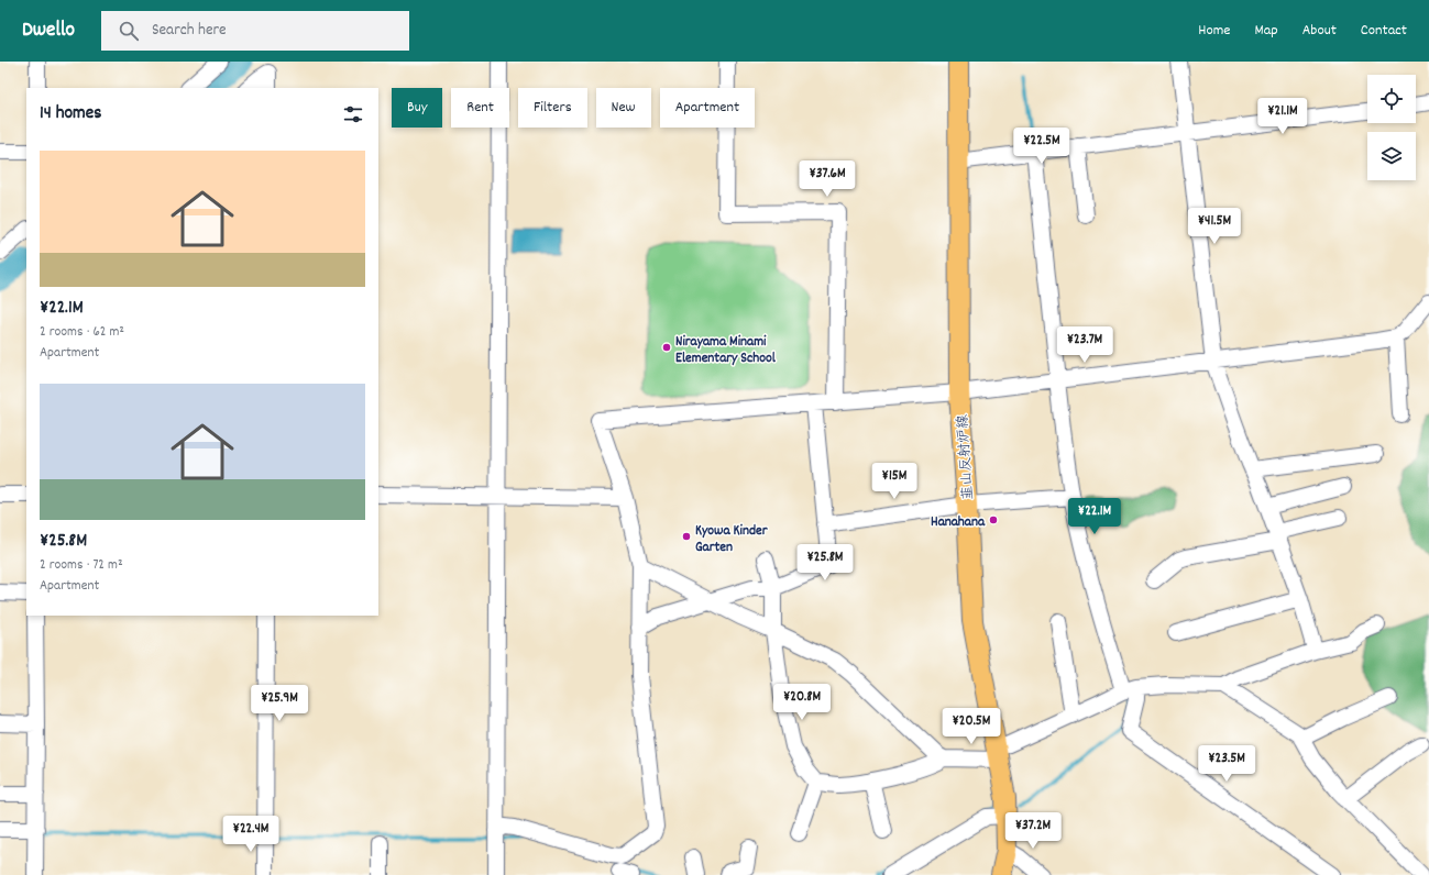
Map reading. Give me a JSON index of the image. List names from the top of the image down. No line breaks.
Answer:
{"streets":{"main road":["韮山反射炉線"]},"places":["Nirayama Minami Elementary School","Hanahana","Kyowa Kinder Garten"],"page":{"header":"Dwello","search":"Search here","nav":["Home","Map","About","Contact"],"chip":["Buy","Rent","Filters","New","Apartment"],"heading":"14 homes","price":["¥21.1M","¥22.5M","¥37.6M","¥41.5M","¥23.7M","¥15M","¥22.1M","¥25.8M","¥20.8M","¥25.9M","¥20.5M","¥23.5M","¥37.2M","¥22.4M"],"list":[{"name":"¥22.1M","note":"2 rooms · 62 m² · Apartment"},{"name":"¥25.8M","note":"2 rooms · 72 m² · Apartment"}]}}
